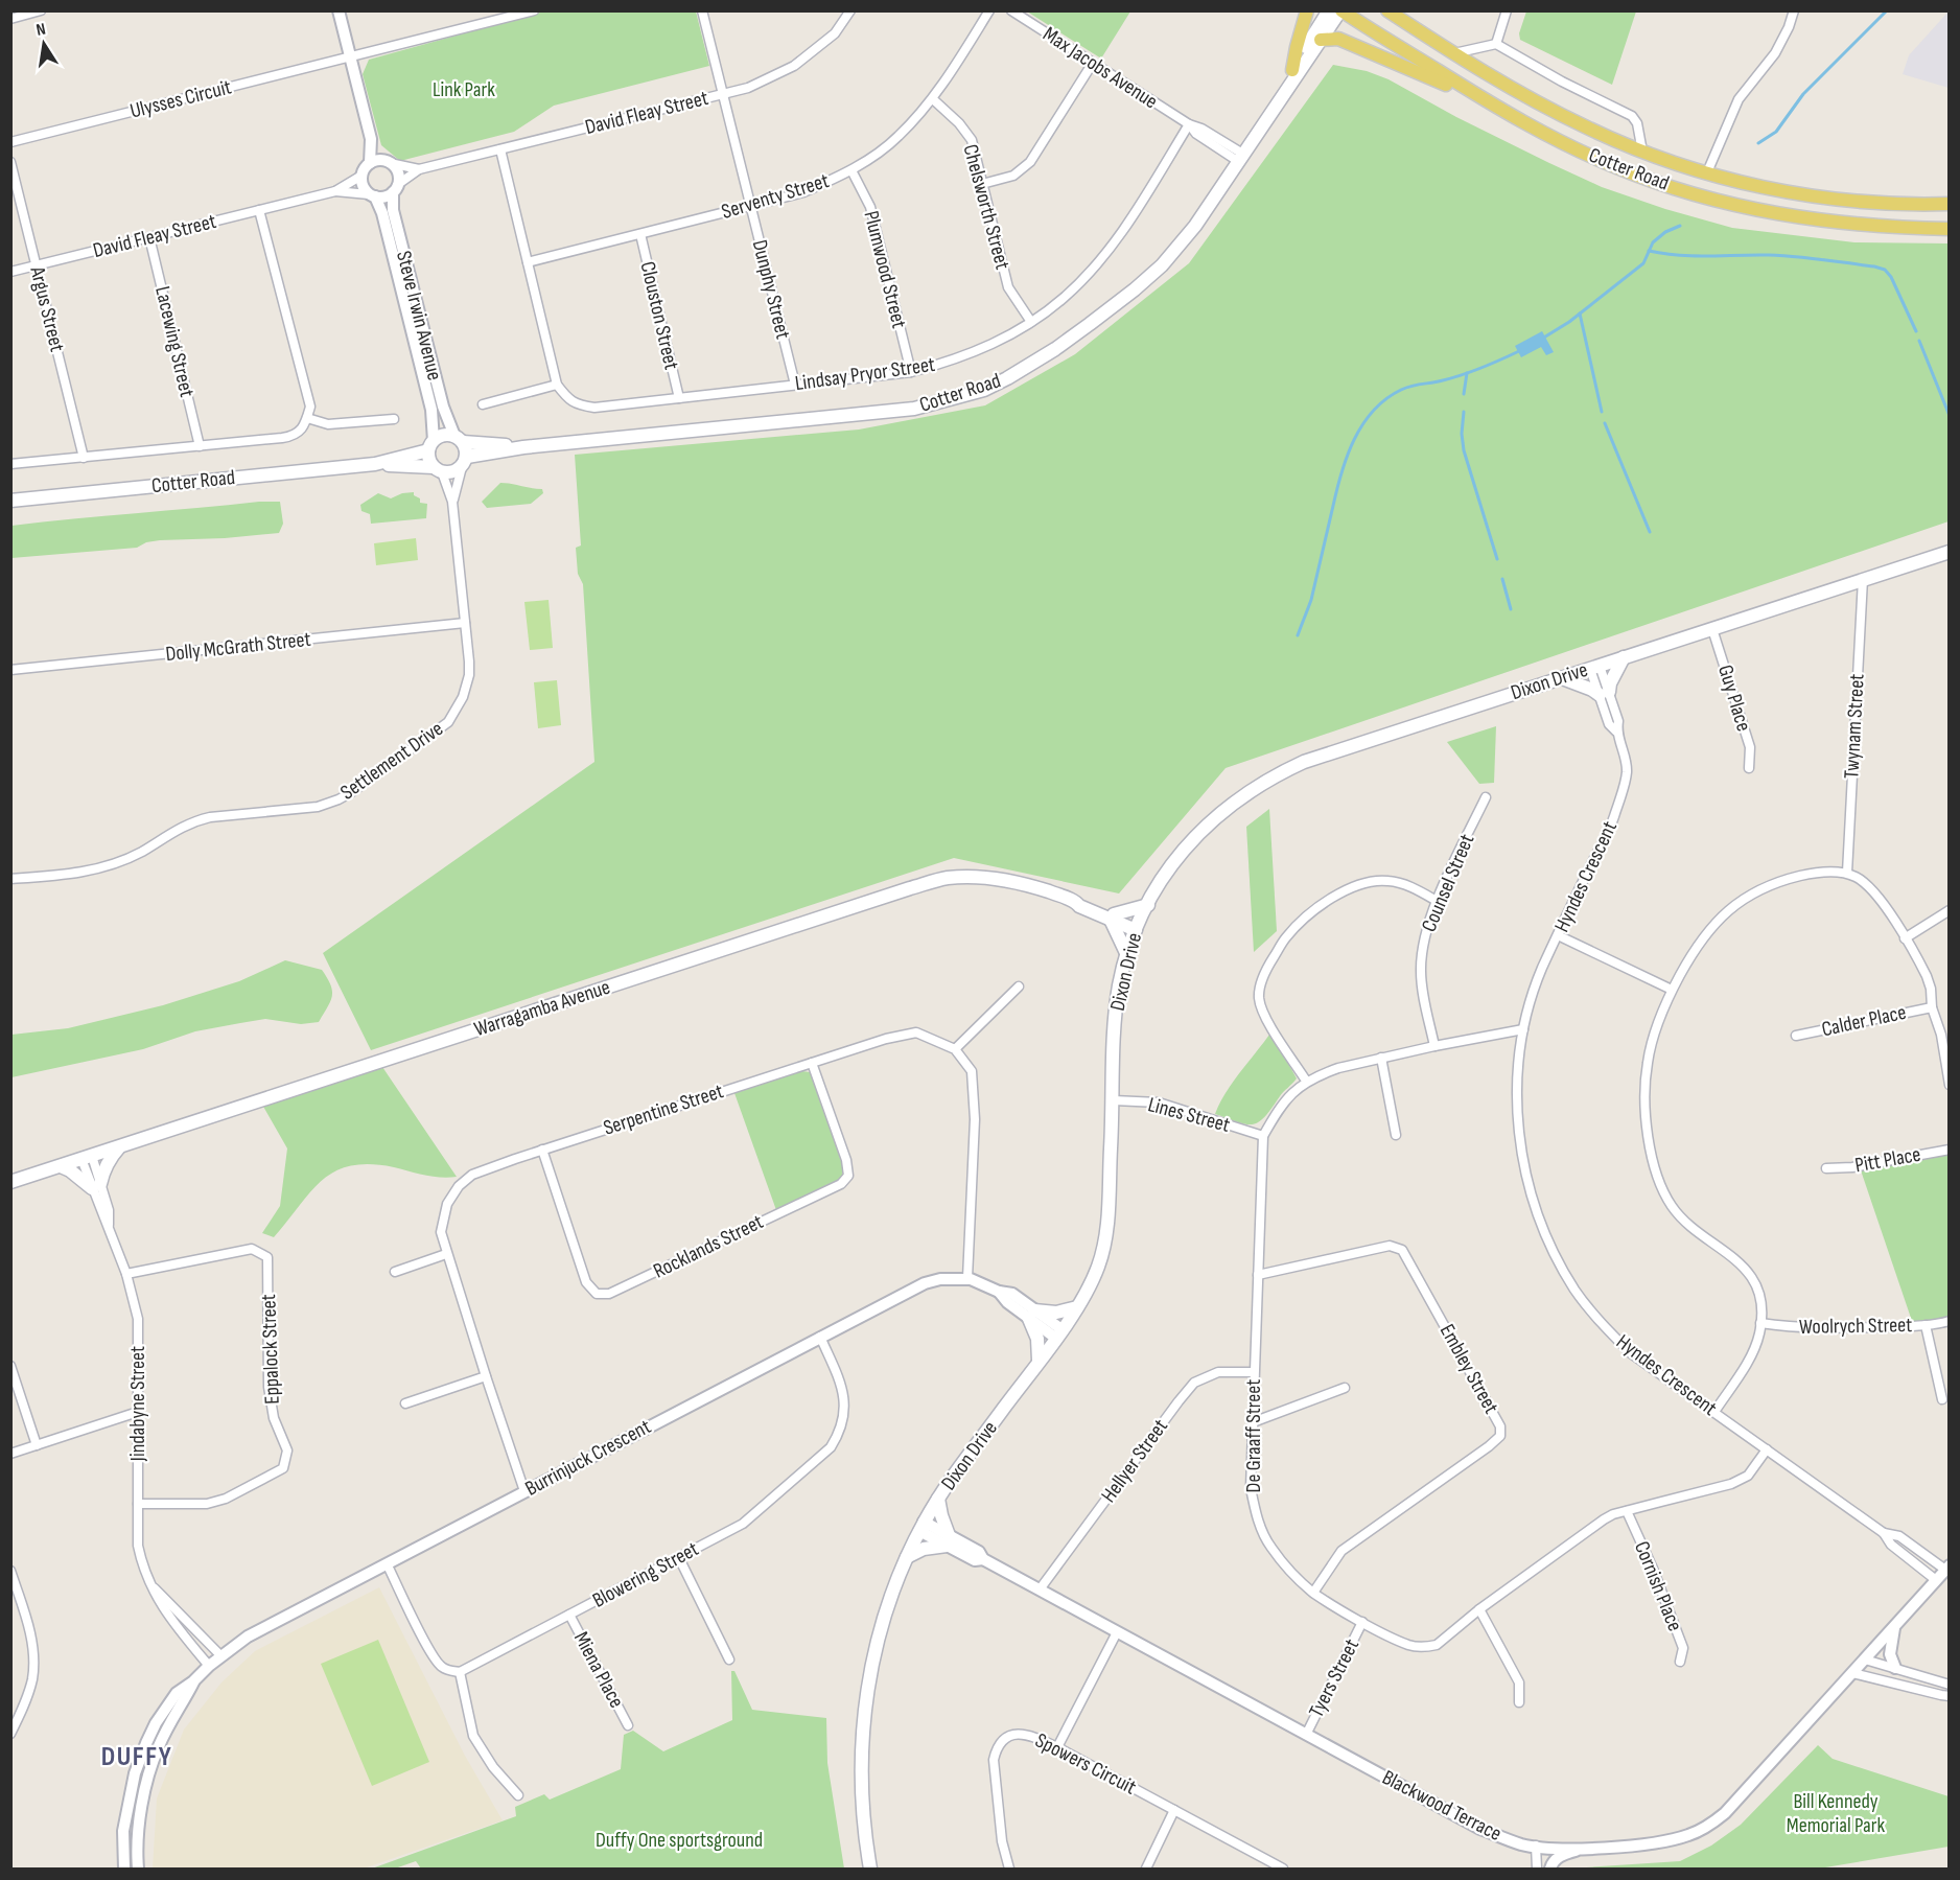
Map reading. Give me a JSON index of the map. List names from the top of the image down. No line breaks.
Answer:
{"streets":{"main road":["Cotter Road","Dixon Drive","Warragamba Avenue"],"street":["Max Jacobs Avenue","Ulysses Circuit","David Fleay Street","Serventy Street","Chelsworth Street","Plumwood Street","Dunphy Street","Argus Street","Steve Irwin Avenue","Clouston Street","Lacewing Street","Lindsay Pryor Street","Dolly McGrath Street","Guy Place","Twynam Street","Settlement Drive","Hyndes Crescent","Counsel Street","Calder Place","Serpentine Street","Lines Street","Pitt Place","Rocklands Street","Woolrych Street","Eppalock Street","Embley Street","Jindabyne Street","De Graaff Street","Burrinjuck Crescent","Hellyer Street","Blowering Street","Cornish Place","Miena Place","Tyers Street","Spowers Circuit","Blackwood Terrace"]},"crossings":[["Max Jacobs Avenue","Cotter Road"],["Max Jacobs Avenue","Lindsay Pryor Street"],["David Fleay Street","Dunphy Street"],["David Fleay Street","Argus Street"],["David Fleay Street","Steve Irwin Avenue"],["David Fleay Street","Lacewing Street"],["Cotter Road","Steve Irwin Avenue"],["Cotter Road","Settlement Drive"],["Serventy Street","Chelsworth Street"],["Serventy Street","Plumwood Street"],["Serventy Street","Dunphy Street"],["Serventy Street","Clouston Street"],["Chelsworth Street","Lindsay Pryor Street"],["Plumwood Street","Lindsay Pryor Street"],["Dunphy Street","Lindsay Pryor Street"],["Steve Irwin Avenue","Settlement Drive"],["Clouston Street","Lindsay Pryor Street"],["Dolly McGrath Street","Settlement Drive"],["Dixon Drive","Guy Place"],["Dixon Drive","Twynam Street"],["Dixon Drive","Hyndes Crescent"],["Dixon Drive","Warragamba Avenue"],["Dixon Drive","Lines Street"],["Dixon Drive","Burrinjuck Crescent"],["Dixon Drive","Blackwood Terrace"],["Hyndes Crescent","De Graaff Street"],["Hyndes Crescent","Blackwood Terrace"],["Counsel Street","De Graaff Street"],["Warragamba Avenue","Jindabyne Street"],["Serpentine Street","Rocklands Street"],["Serpentine Street","Burrinjuck Crescent"],["Lines Street","De Graaff Street"],["Eppalock Street","Jindabyne Street"],["Embley Street","De Graaff Street"],["Jindabyne Street","Burrinjuck Crescent"],["De Graaff Street","Hellyer Street"],["De Graaff Street","Cornish Place"],["De Graaff Street","Tyers Street"],["Burrinjuck Crescent","Blowering Street"],["Hellyer Street","Blackwood Terrace"],["Blowering Street","Miena Place"],["Tyers Street","Blackwood Terrace"]],"districts":["DUFFY"],"parks":["Link Park","Bill Kennedy Memorial Park","Duffy One sportsground"],"north":"top"}
